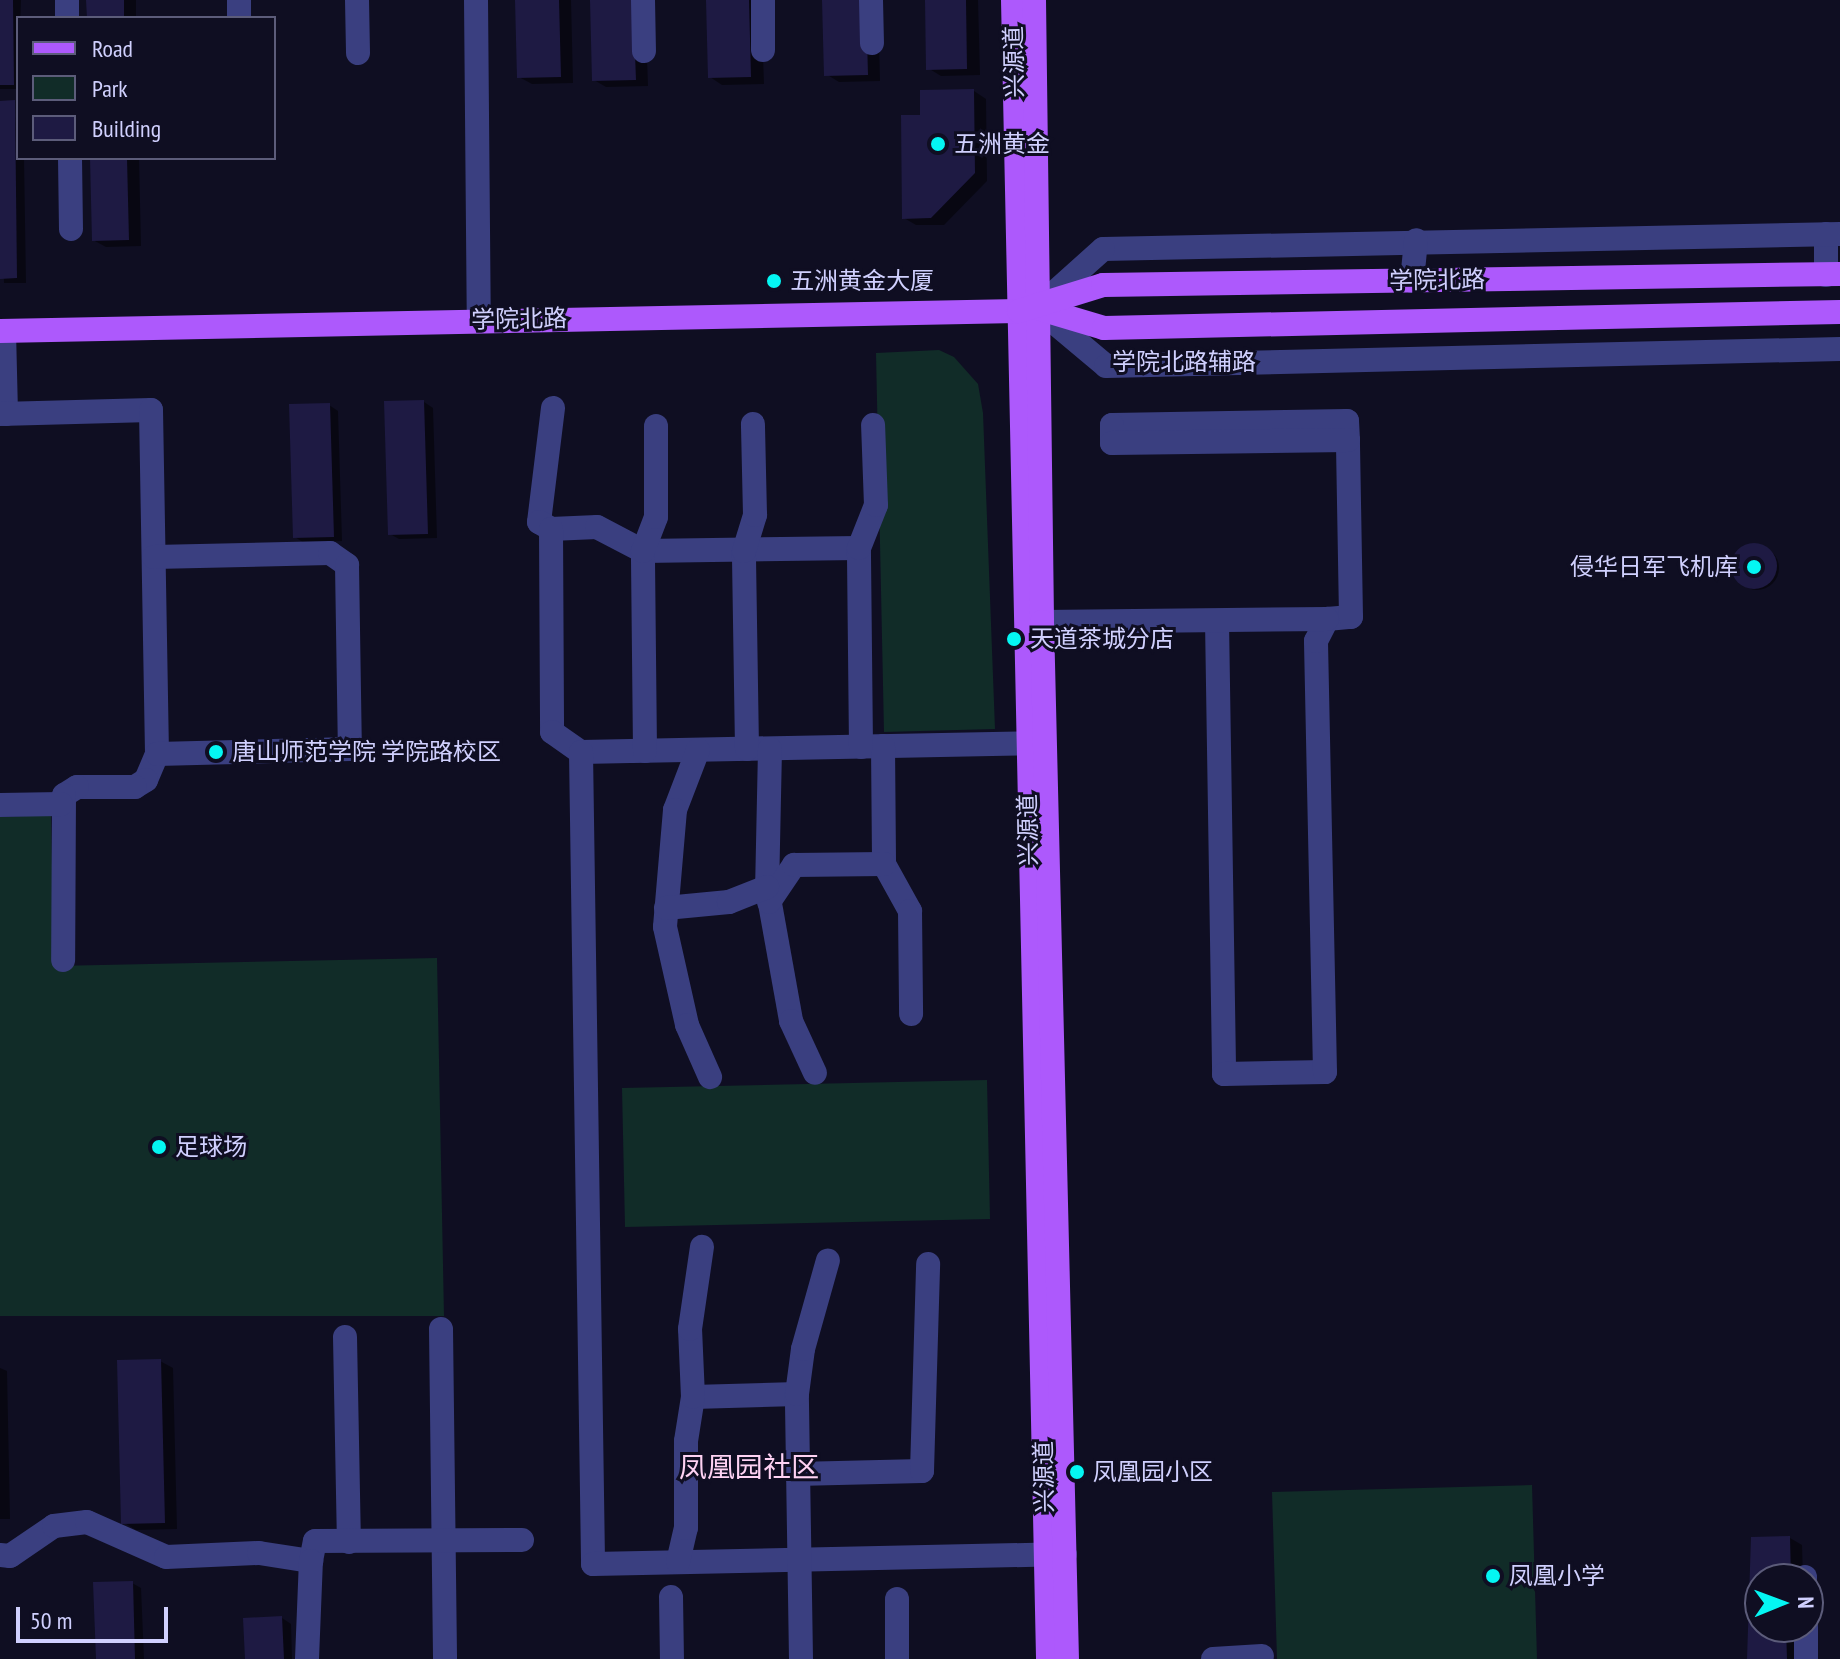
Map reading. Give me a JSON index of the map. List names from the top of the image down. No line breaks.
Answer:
{"streets":{"main road":["兴源道","学院北路"],"street":["学院北路辅路"]},"crossings":[["兴源道","学院北路"],["兴源道","学院北路辅路"],["学院北路","学院北路辅路"]],"districts":["凤凰园社区"],"places":["五洲黄金","五洲黄金大厦","侵华日军飞机库","天道茶城分店","唐山师范学院 学院路校区","足球场","凤凰园小区","凤凰小学"],"legend":["Road","Park","Building"],"scale_bar":"50 m","north":"right"}
